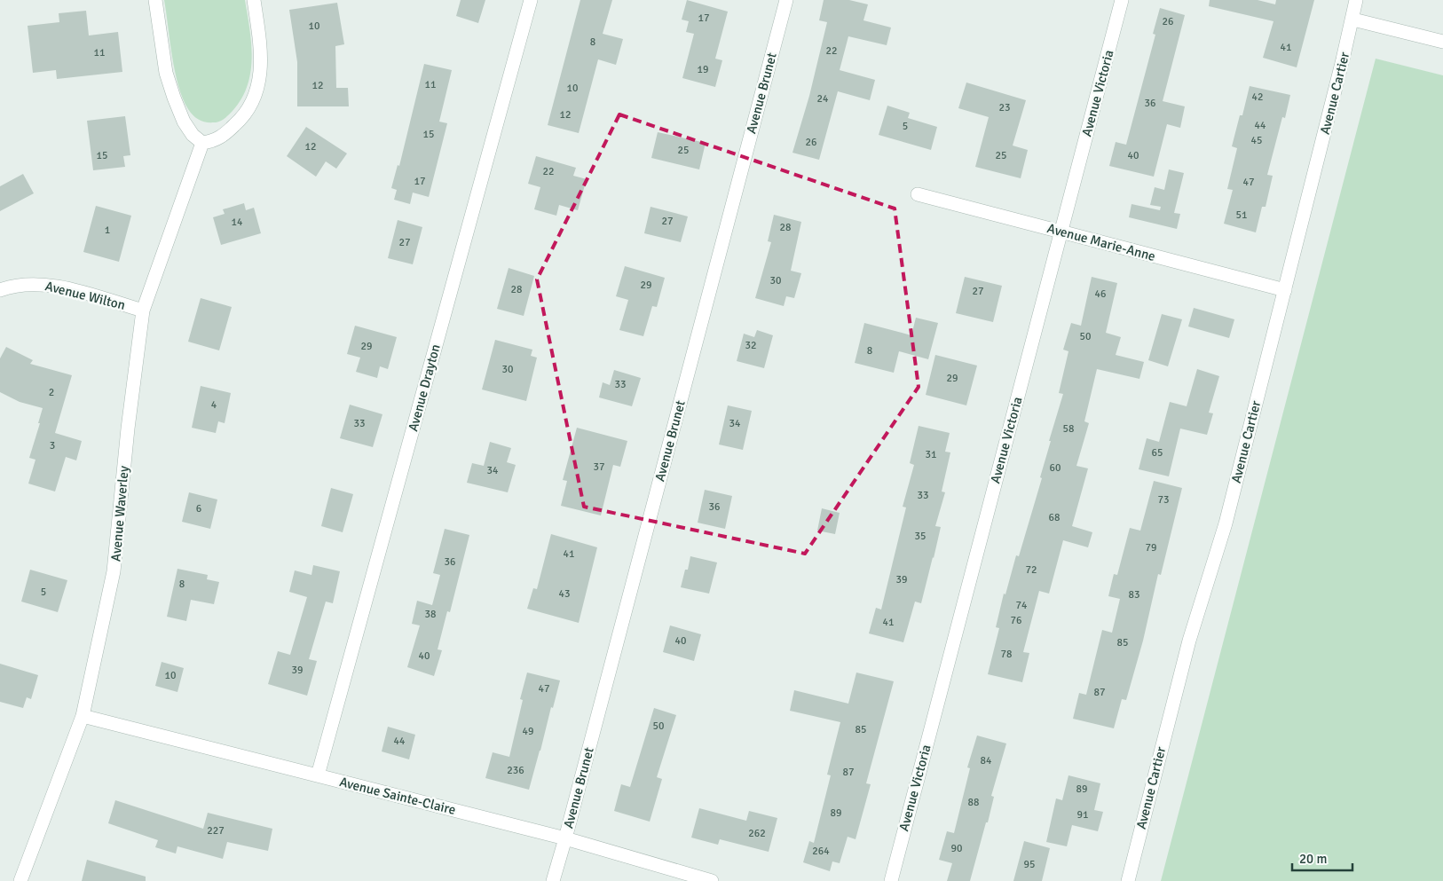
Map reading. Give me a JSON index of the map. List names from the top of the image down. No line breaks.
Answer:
{"streets":{"street":["Avenue Brunet","Avenue Victoria","Avenue Cartier","Avenue Marie-Anne","Avenue Wilton","Avenue Drayton","Avenue Waverley","Avenue Sainte-Claire"]},"crossings":[["Avenue Brunet","Avenue Sainte-Claire"],["Avenue Victoria","Avenue Marie-Anne"],["Avenue Cartier","Avenue Marie-Anne"],["Avenue Wilton","Avenue Waverley"],["Avenue Drayton","Avenue Sainte-Claire"],["Avenue Waverley","Avenue Sainte-Claire"]],"house_numbers":["17","26","10","8","41","22","11","19","11","12","10","42","24","36","23","12","44","5","15","45","26","12","25","15","25","40","22","17","47","51","27","14","28","1","27","30","29","28","27","46","50","32","29","8","30","29","33","2","4","33","34","58","3","65","31","37","60","34","33","73","36","6","68","35","79","41","36","72","39","8","5","43","83","74","38","76","41","40","85","78","40","39","10","47","87","50","85","49","44","84","236","87","89","88","89","91","227","262","90","264","95"],"scale_bar":"20 m"}
